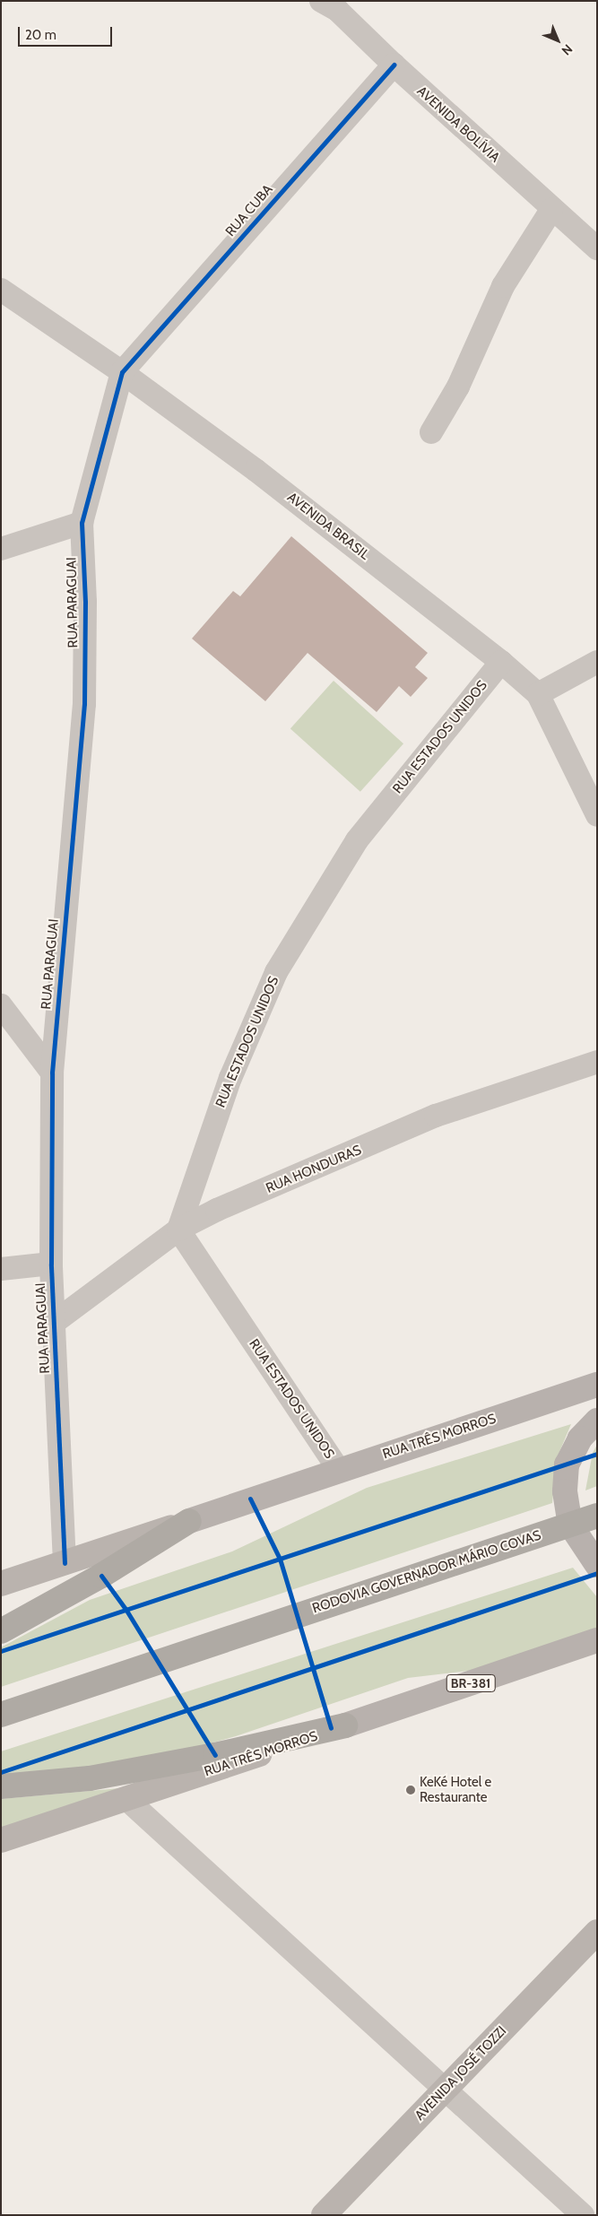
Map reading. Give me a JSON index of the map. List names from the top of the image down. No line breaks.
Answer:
{"streets":{"highway":["RODOVIA GOVERNADOR MÁRIO COVAS"],"main road":["RUA TRÊS MORROS","BR-381","AVENIDA JOSÉ TOZZI"],"street":["AVENIDA BOLÍVIA","RUA CUBA","AVENIDA BRASIL","RUA PARAGUAI","RUA ESTADOS UNIDOS","RUA HONDURAS"]},"crossings":[["AVENIDA BOLÍVIA","RUA CUBA"],["RUA CUBA","AVENIDA BRASIL"],["RUA CUBA","RUA PARAGUAI"],["AVENIDA BRASIL","RUA PARAGUAI"],["AVENIDA BRASIL","RUA ESTADOS UNIDOS"],["RUA PARAGUAI","RUA HONDURAS"],["RUA PARAGUAI","RUA TRÊS MORROS"],["RUA ESTADOS UNIDOS","RUA HONDURAS"],["RUA ESTADOS UNIDOS","RUA TRÊS MORROS"]],"places":["KeKé Hotel e Restaurante"],"scale_bar":"20 m","north":"bottom right"}
